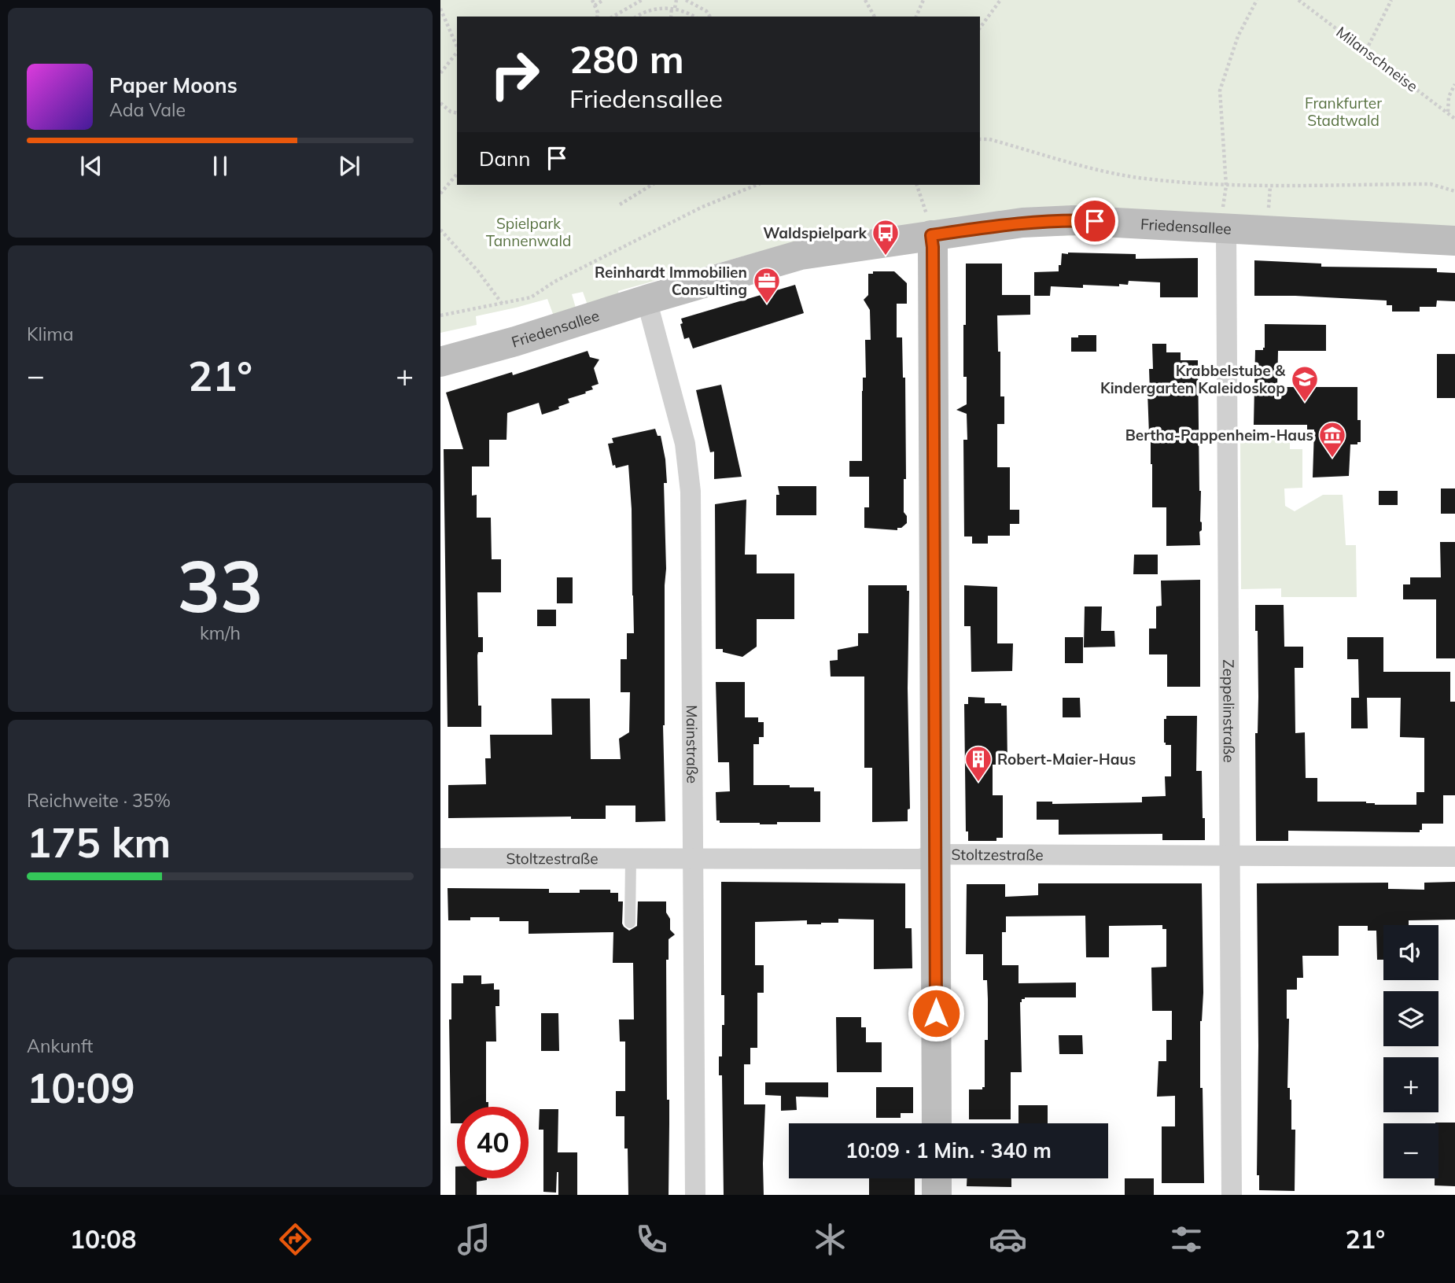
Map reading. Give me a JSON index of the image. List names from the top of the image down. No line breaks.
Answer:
{"streets":{"street":["Friedensallee","Zeppelinstraße","Mainstraße","Stoltzestraße"],"path":["Milanschneise"]},"crossings":[["Friedensallee","Zeppelinstraße"],["Friedensallee","Mainstraße"],["Zeppelinstraße","Stoltzestraße"],["Mainstraße","Stoltzestraße"]],"parks":["Frankfurter Stadtwald","Spielpark Tannenwald"],"places":{"bus stop":["Waldspielpark"],"office":["Reinhardt Immobilien Consulting"],"school or university":["Krabbelstube & Kindergarten Kaleidoskop"],"museum":["Bertha-Pappenheim-Haus"],"building":["Robert-Maier-Haus"]},"page":{"turn":["280 m","Friedensallee"],"song":["Paper Moons","Ada Vale"],"then":"Dann","tile":["Klima",["33","km/h"],["Reichweite · 35%","175 km"],["Ankunft","10:09"]],"heat":["−","21°","+"],"map_buttons":["+","−"],"limit":"40","trip":"10:09 · 1 Min. · 340 m","tabs":["10:08","21°"]}}
